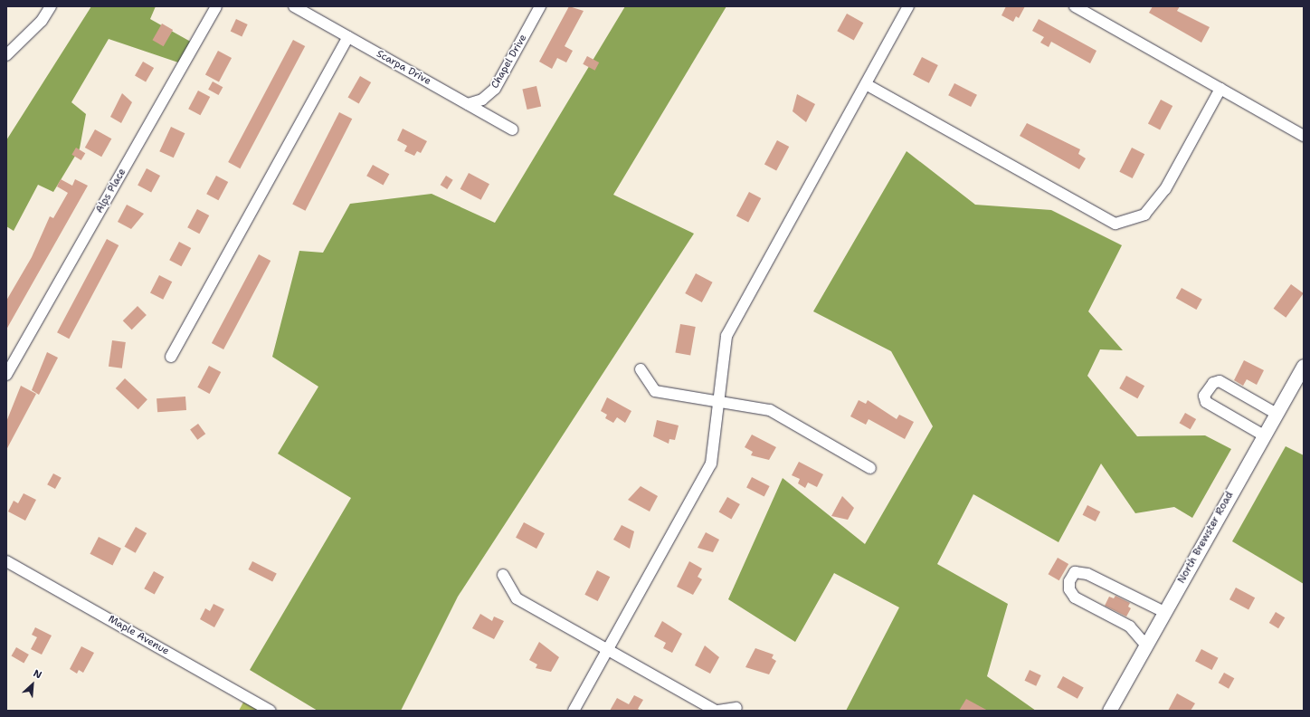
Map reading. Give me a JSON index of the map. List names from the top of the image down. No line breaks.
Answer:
{"streets":{"main road":["North Brewster Road"],"street":["Chapel Drive","Scarpa Drive","Alps Place","Maple Avenue"]},"crossings":[["Chapel Drive","Scarpa Drive"]],"north":"top right"}
